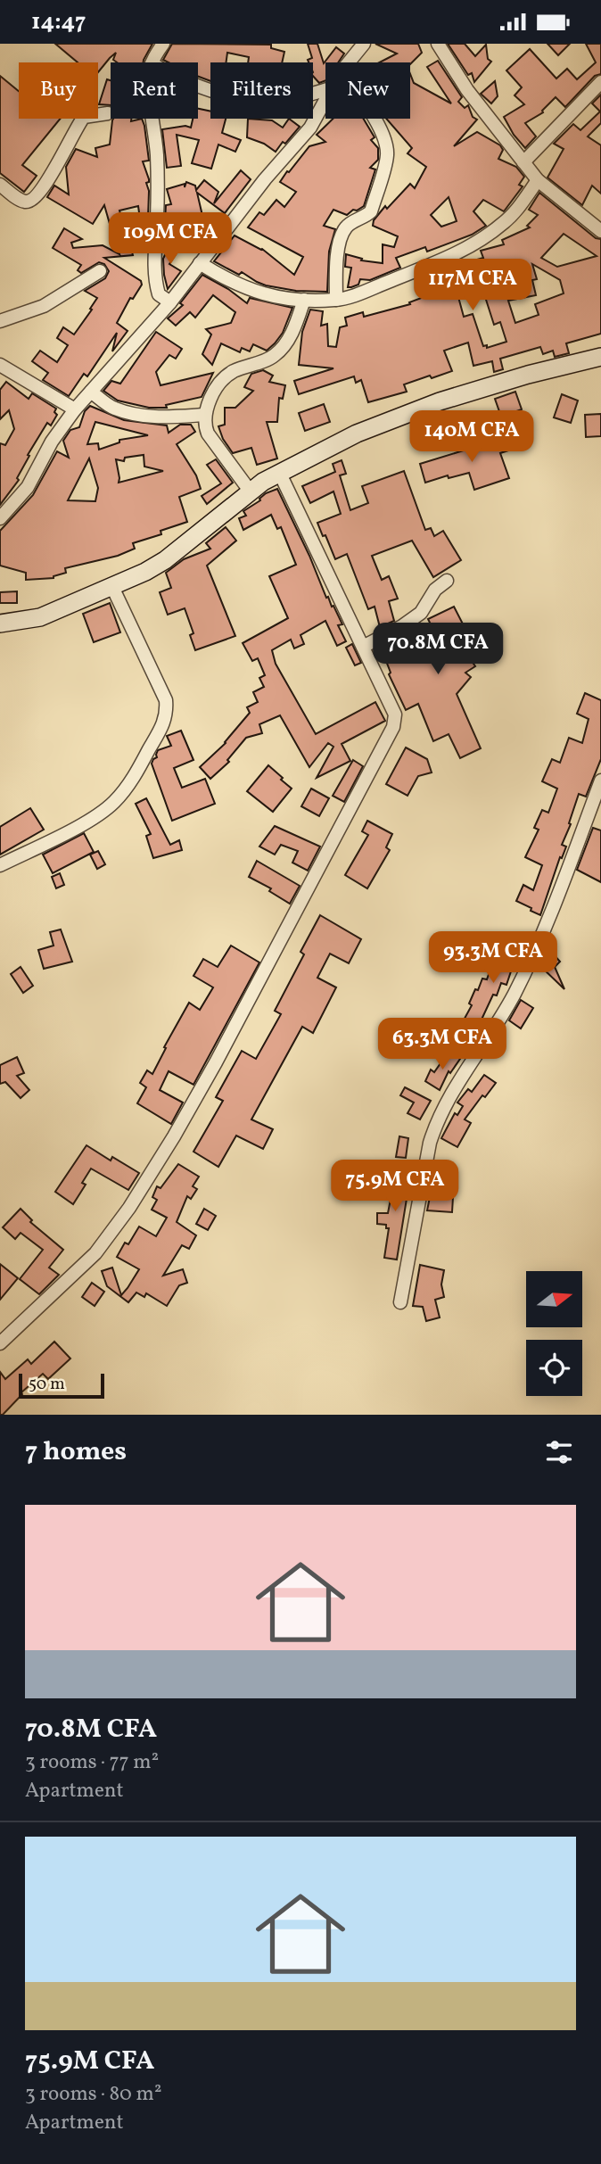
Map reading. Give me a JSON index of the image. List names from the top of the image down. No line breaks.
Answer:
{"scale_bar":"50 m","north":"right","page":{"status":"14:47","chip":["Buy","Rent","Filters","New"],"price":["109M CFA","117M CFA","140M CFA","70.8M CFA","93.3M CFA","63.3M CFA","75.9M CFA"],"scale":"50 m","heading":"7 homes","list":[{"name":"70.8M CFA","note":"3 rooms · 77 m² · Apartment"},{"name":"75.9M CFA","note":"3 rooms · 80 m² · Apartment"}]}}
